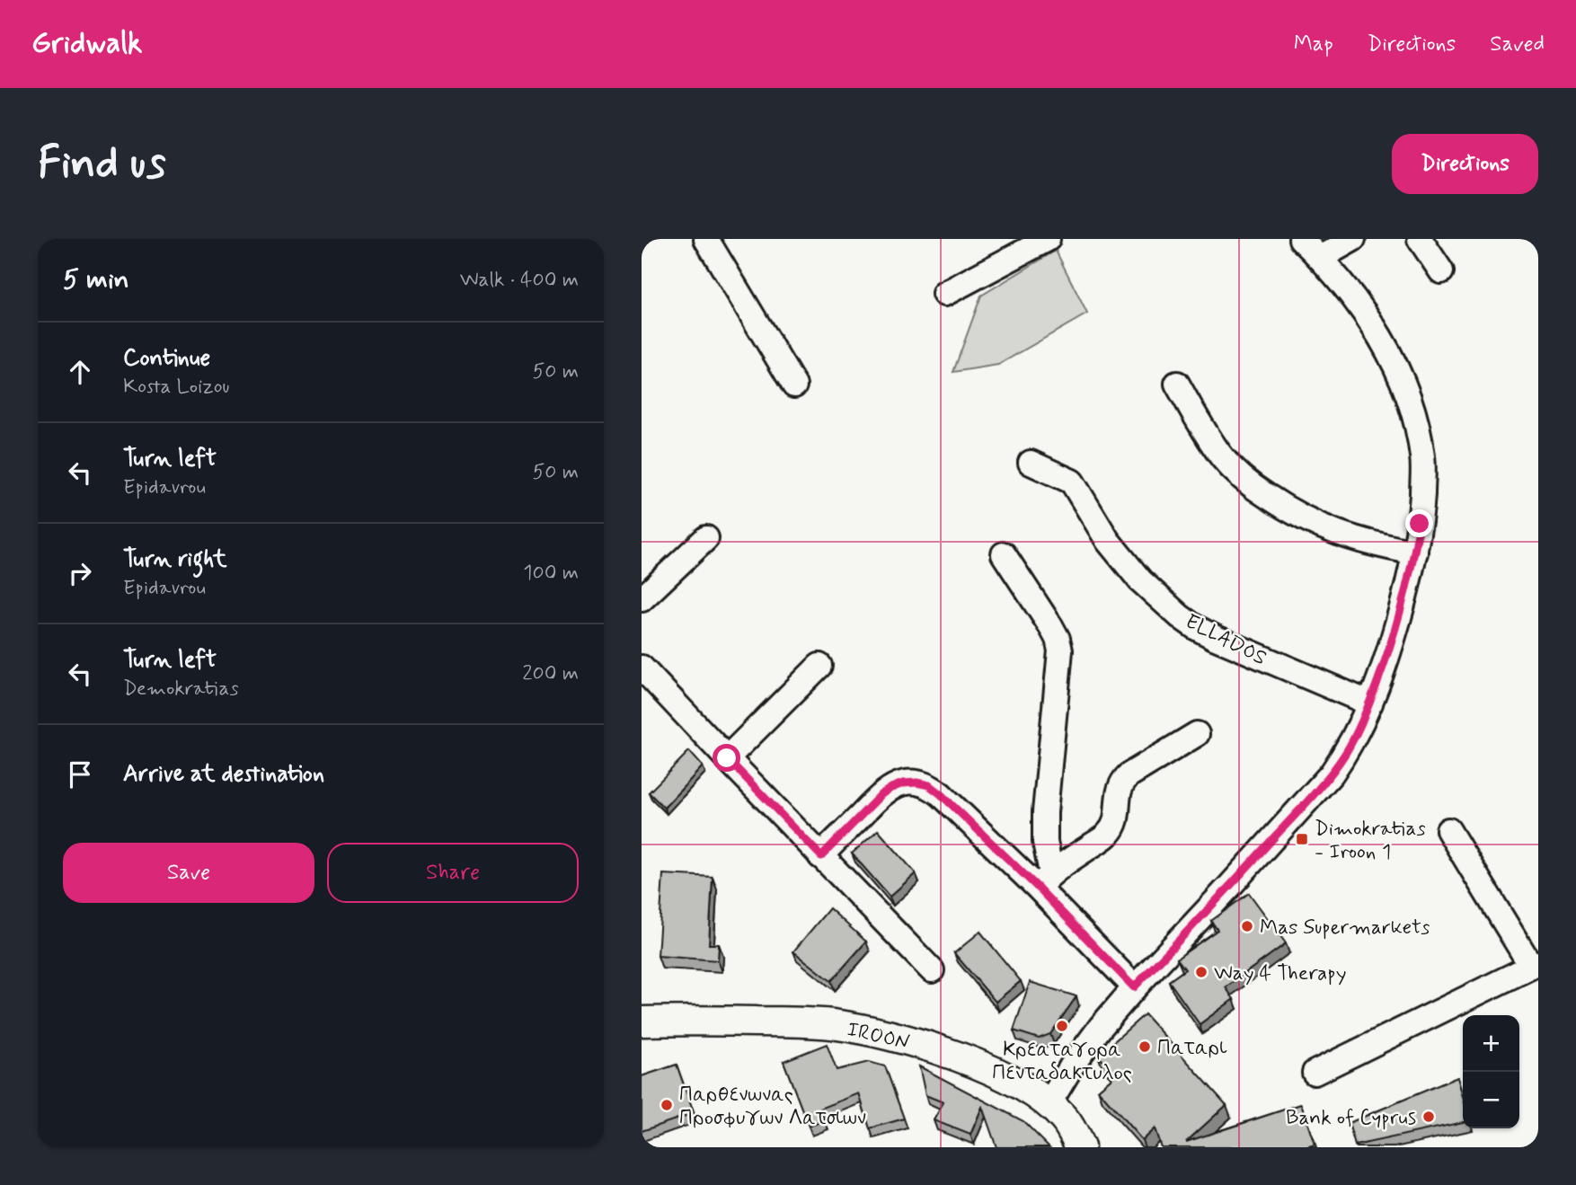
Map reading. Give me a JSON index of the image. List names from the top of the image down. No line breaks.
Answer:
{"streets":{"street":["ELLADOS","IROON"]},"places":{"transit":["Dimokratias - Iroon 1"],"other":["Mas Supermarkets","Way 4 Therapy","Κρεαταγορα Πενταδακτυλος","Παταρι","Παρθενωνας Προσφυγων Λατσιων","Bank of Cyprus"]},"page":{"header":"Gridwalk","nav":["Map","Directions","Saved"],"buttons":["Directions",["Save","Share"]],"title":"Find us","heading":["5 min","Walk · 400 m"],"list":[["Continue","Kosta Loizou","50 m"],["Turn left","Epidavrou","50 m"],["Turn right","Epidavrou","100 m"],["Turn left","Demokratias","200 m"],"Arrive at destination"],"map_buttons":["+","−"]}}
